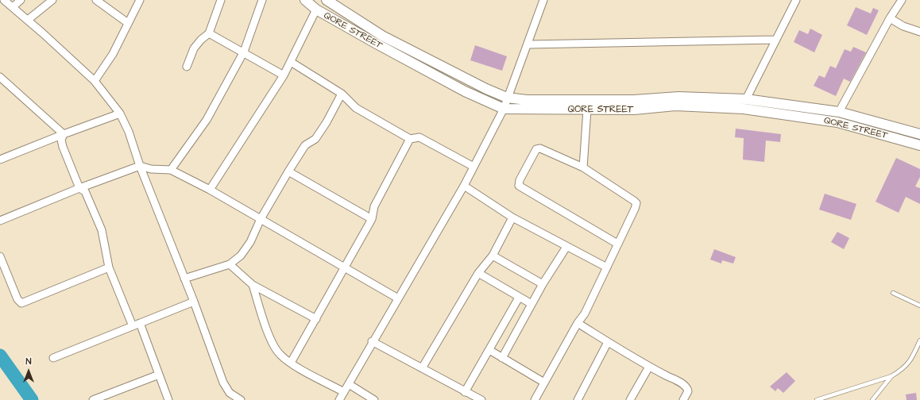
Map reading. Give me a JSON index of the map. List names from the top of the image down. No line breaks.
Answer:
{"streets":{"street":["QORE STREET"]},"north":"top"}
